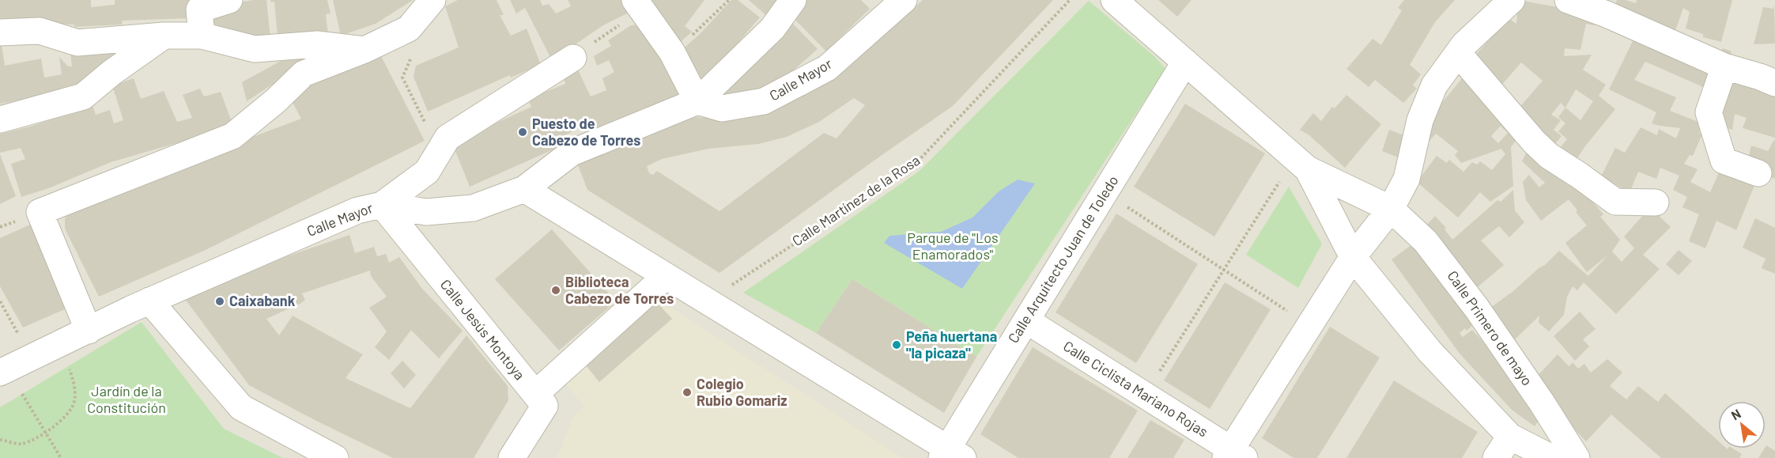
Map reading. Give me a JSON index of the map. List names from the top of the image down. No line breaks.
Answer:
{"streets":{"street":["Calle Mayor","Calle Arquitecto Juan de Toledo","Calle Primero de mayo","Calle Jesús Montoya","Calle Ciclista Mariano Rojas"],"path":["Calle Martínez de la Rosa"]},"crossings":[["Calle Mayor","Calle Jesús Montoya"],["Calle Arquitecto Juan de Toledo","Calle Ciclista Mariano Rojas"]],"parks":["Parque de \"Los Enamorados\"","Jardín de la Constitución"],"places":["Puesto de Cabezo de Torres","Biblioteca Cabezo de Torres","Caixabank","Peña huertana \"la picaza\"","Colegio Rubio Gomariz"],"north":"top left"}
